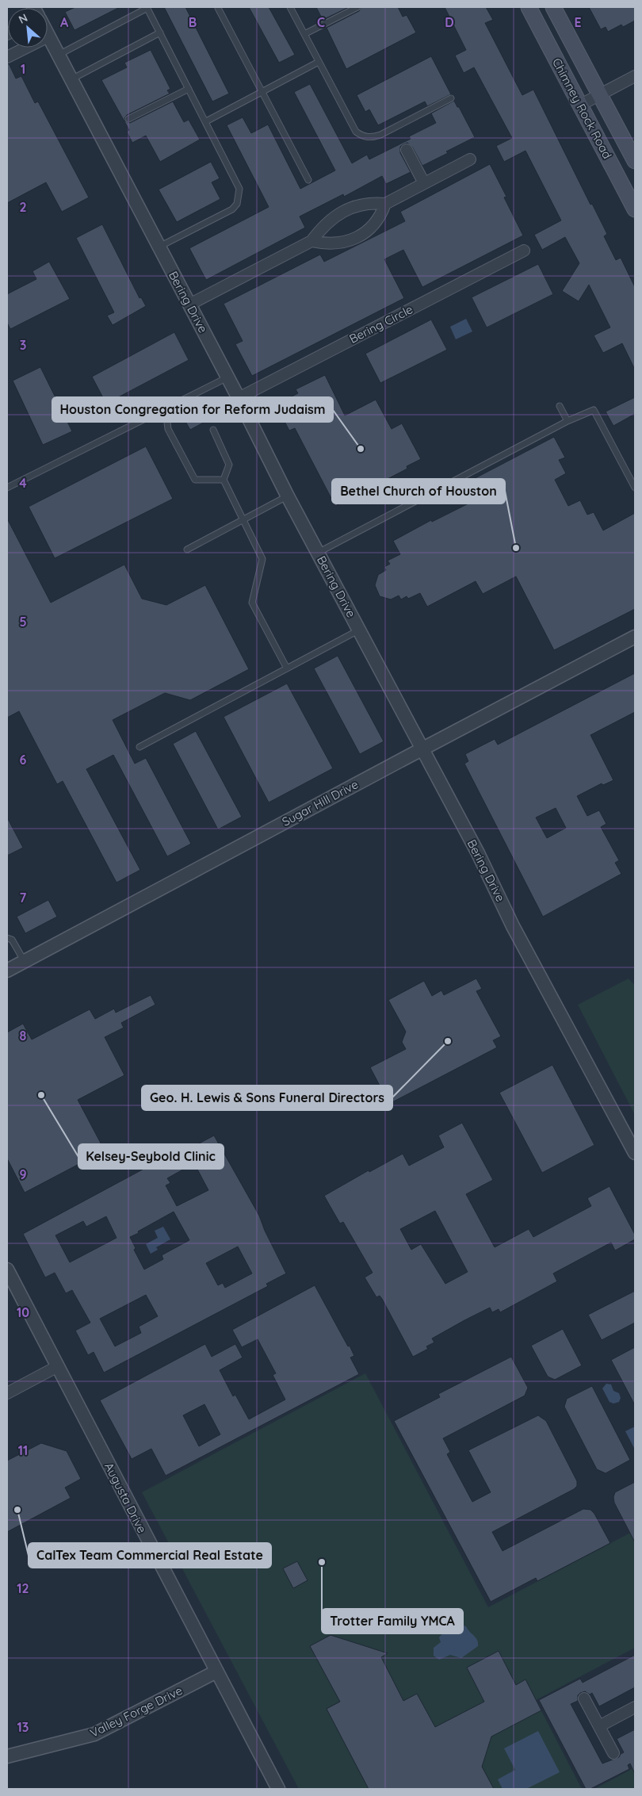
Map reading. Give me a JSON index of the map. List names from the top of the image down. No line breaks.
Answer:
{"streets":{"main road":["Chimney Rock Road"],"street":["Bering Drive","Bering Circle","Sugar Hill Drive","Augusta Drive","Valley Forge Drive"]},"crossings":[["Bering Drive","Bering Circle"],["Bering Drive","Sugar Hill Drive"],["Augusta Drive","Valley Forge Drive"]],"places":["Houston Congregation for Reform Judaism","Bethel Church of Houston","Geo. H. Lewis & Sons Funeral Directors","Kelsey-Seybold Clinic","CalTex Team Commercial Real Estate","Trotter Family YMCA"],"north":"top left","grid":{"columns":["A","B","C","D","E"],"rows":["1","2","3","4","5","6","7","8","9","10","11","12","13"]}}
